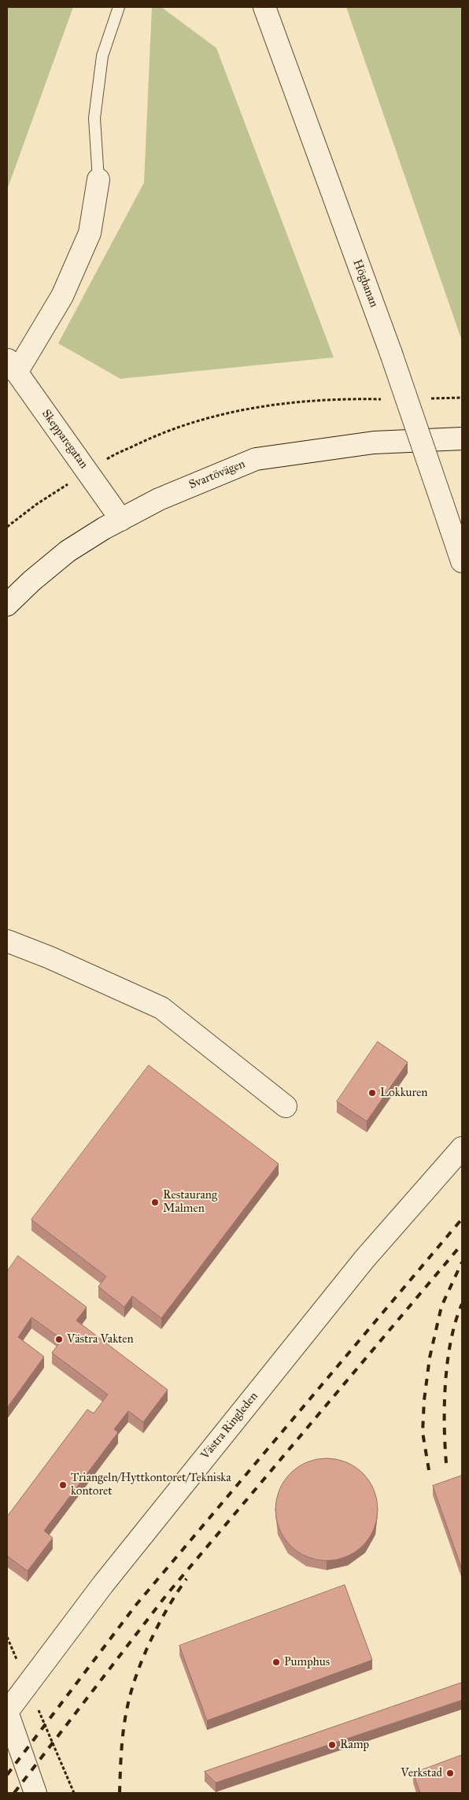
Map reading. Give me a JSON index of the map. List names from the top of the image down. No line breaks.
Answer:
{"streets":{"street":["Högbanan","Skepparegatan","Svartövägen","Västra Ringleden"]},"crossings":[["Skepparegatan","Svartövägen"]],"places":["Lokkuren","Restaurang Malmen","Västra Vakten","Triangeln/Hyttkontoret/Tekniska kontoret","Pumphus","Ramp","Verkstad"]}
